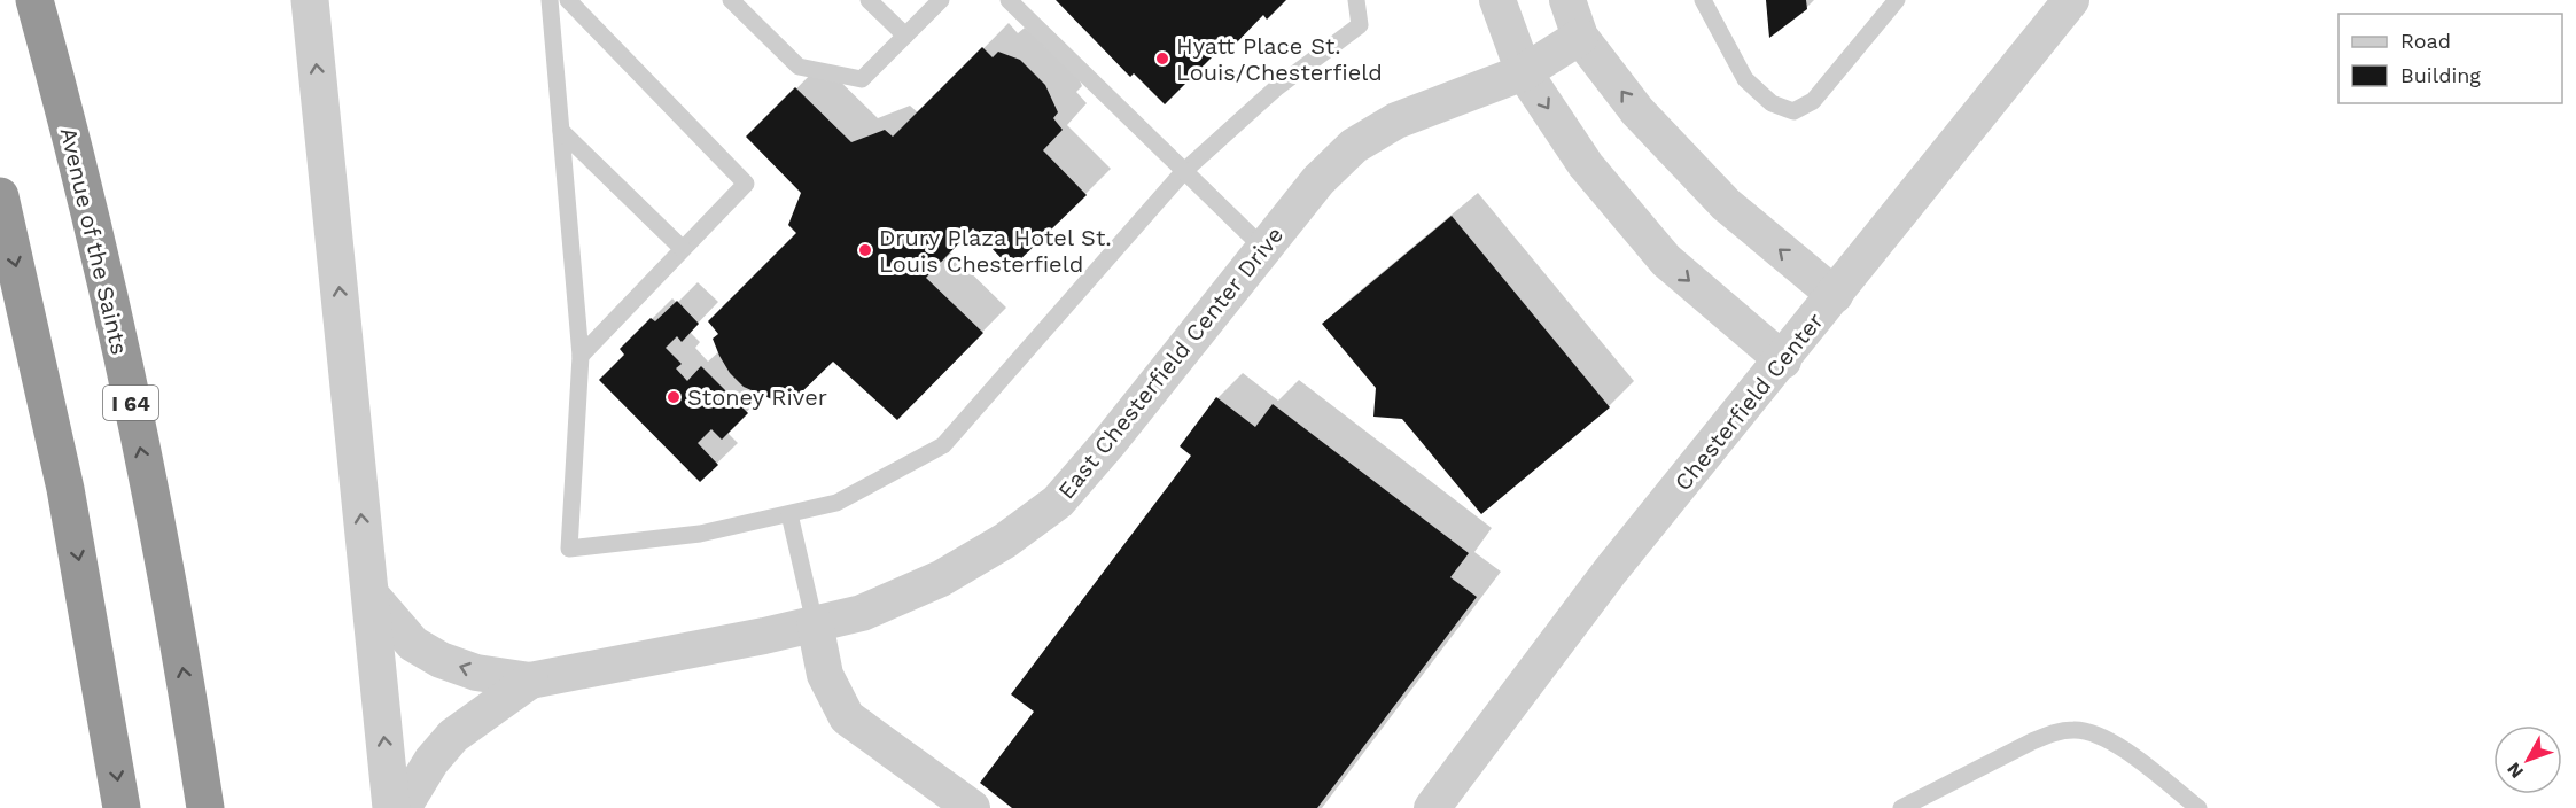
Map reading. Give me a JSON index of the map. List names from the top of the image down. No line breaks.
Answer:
{"streets":{"highway":["Avenue of the Saints","I 64"],"street":["East Chesterfield Center Drive","Chesterfield Center"]},"places":["Hyatt Place St. Louis/Chesterfield","Drury Plaza Hotel St. Louis Chesterfield","Stoney River"],"legend":["Road","Building"],"north":"bottom left"}
